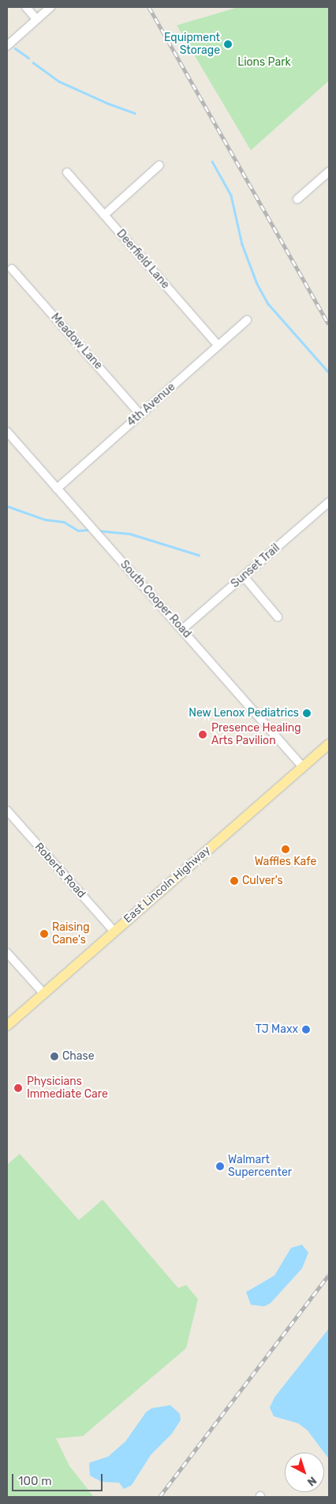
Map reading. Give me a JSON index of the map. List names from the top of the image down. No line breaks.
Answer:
{"streets":{"main road":["East Lincoln Highway"],"street":["Deerfield Lane","Meadow Lane","4th Avenue","Sunset Trail","South Cooper Road","Roberts Road"]},"crossings":[["Deerfield Lane","4th Avenue"],["Meadow Lane","4th Avenue"],["4th Avenue","South Cooper Road"],["Sunset Trail","South Cooper Road"],["South Cooper Road","East Lincoln Highway"],["Roberts Road","East Lincoln Highway"]],"parks":["Lions Park"],"places":["Equipment Storage","New Lenox Pediatrics","Presence Healing Arts Pavilion","Waffles Kafe","Culver's","Raising Cane's","TJ Maxx","Chase","Physicians Immediate Care","Walmart Supercenter"],"scale_bar":"100 m","north":"bottom right"}
